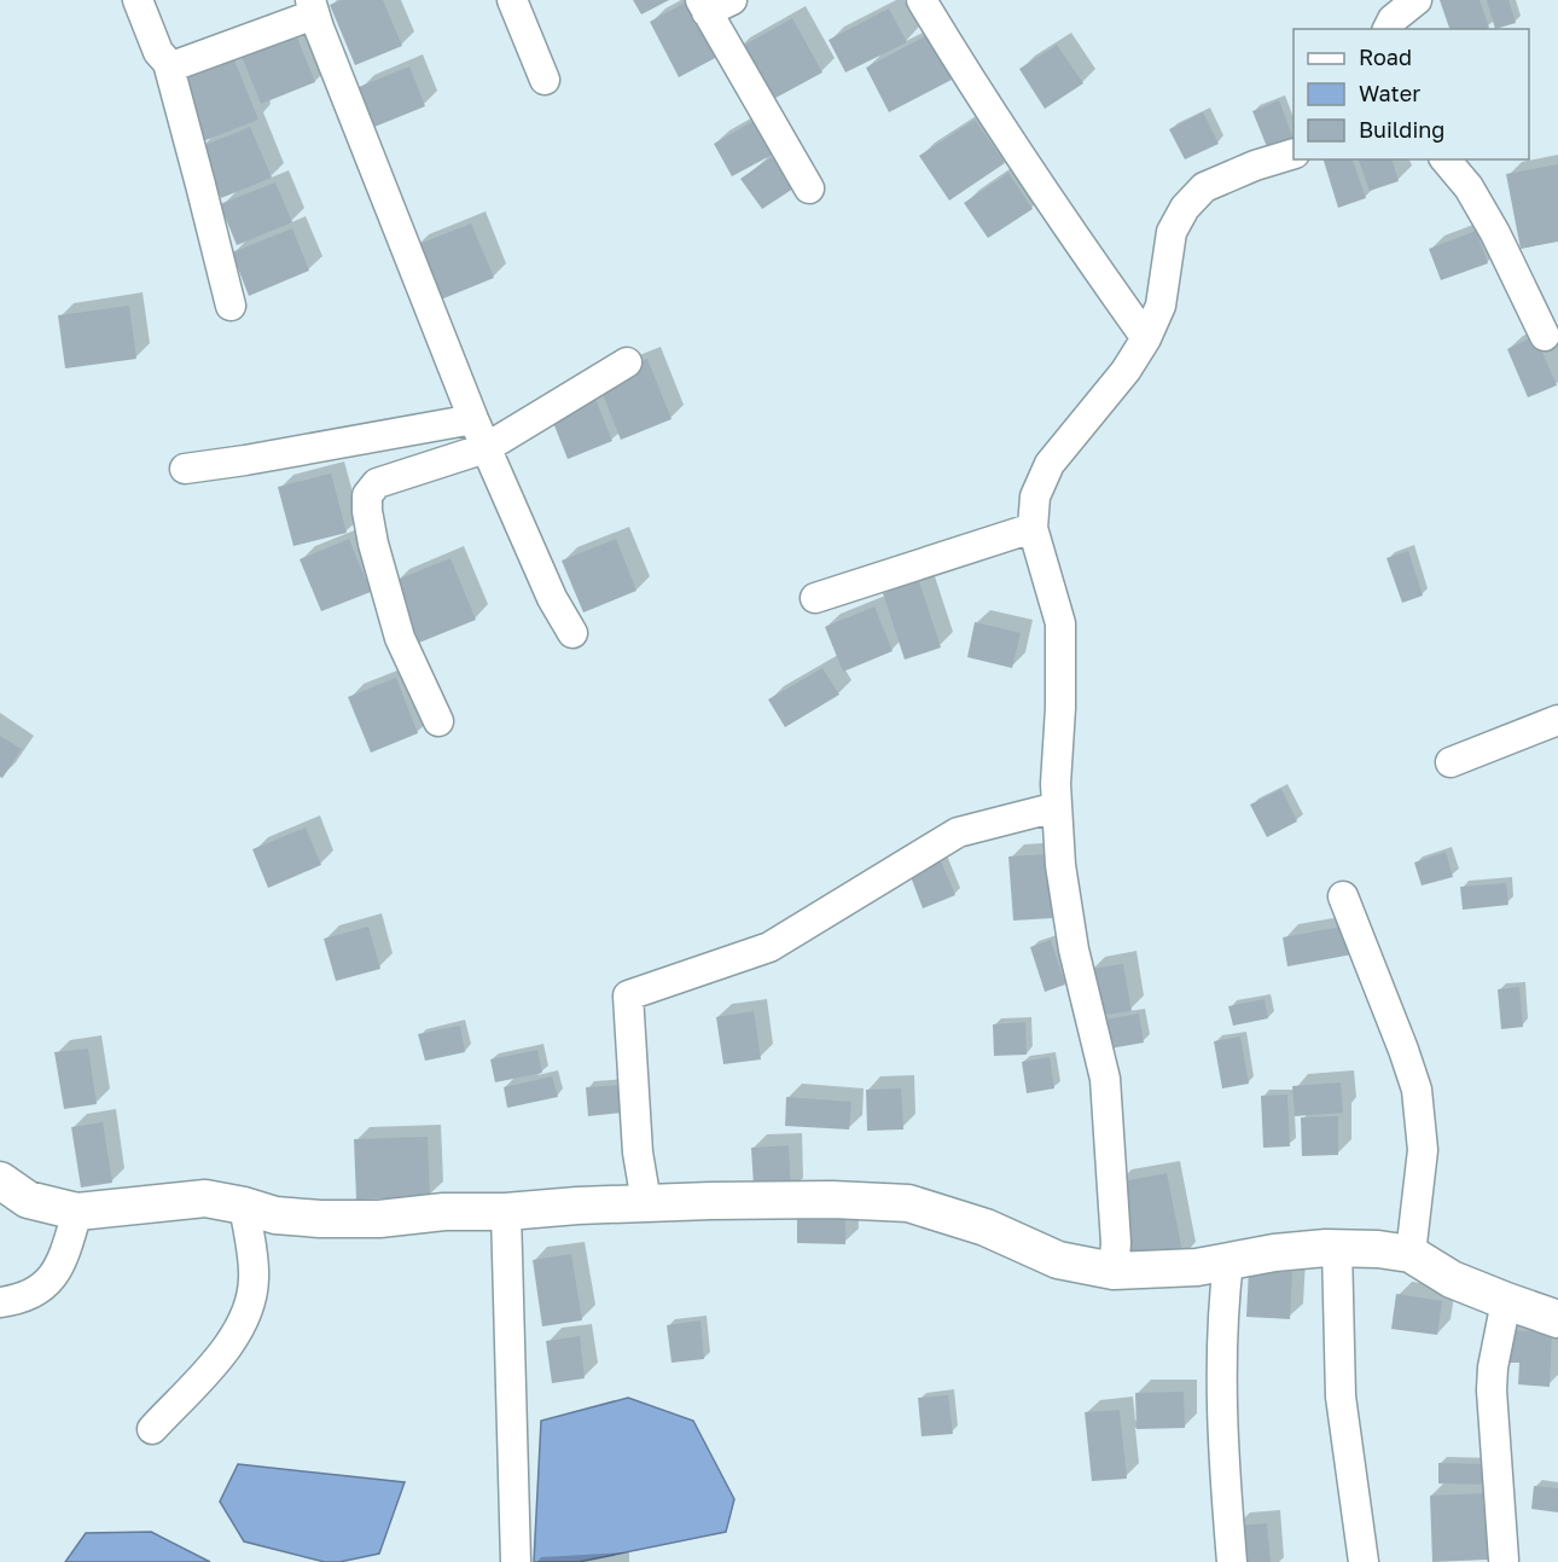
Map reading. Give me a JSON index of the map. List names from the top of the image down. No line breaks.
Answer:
{"legend":["Road","Water","Building"]}
